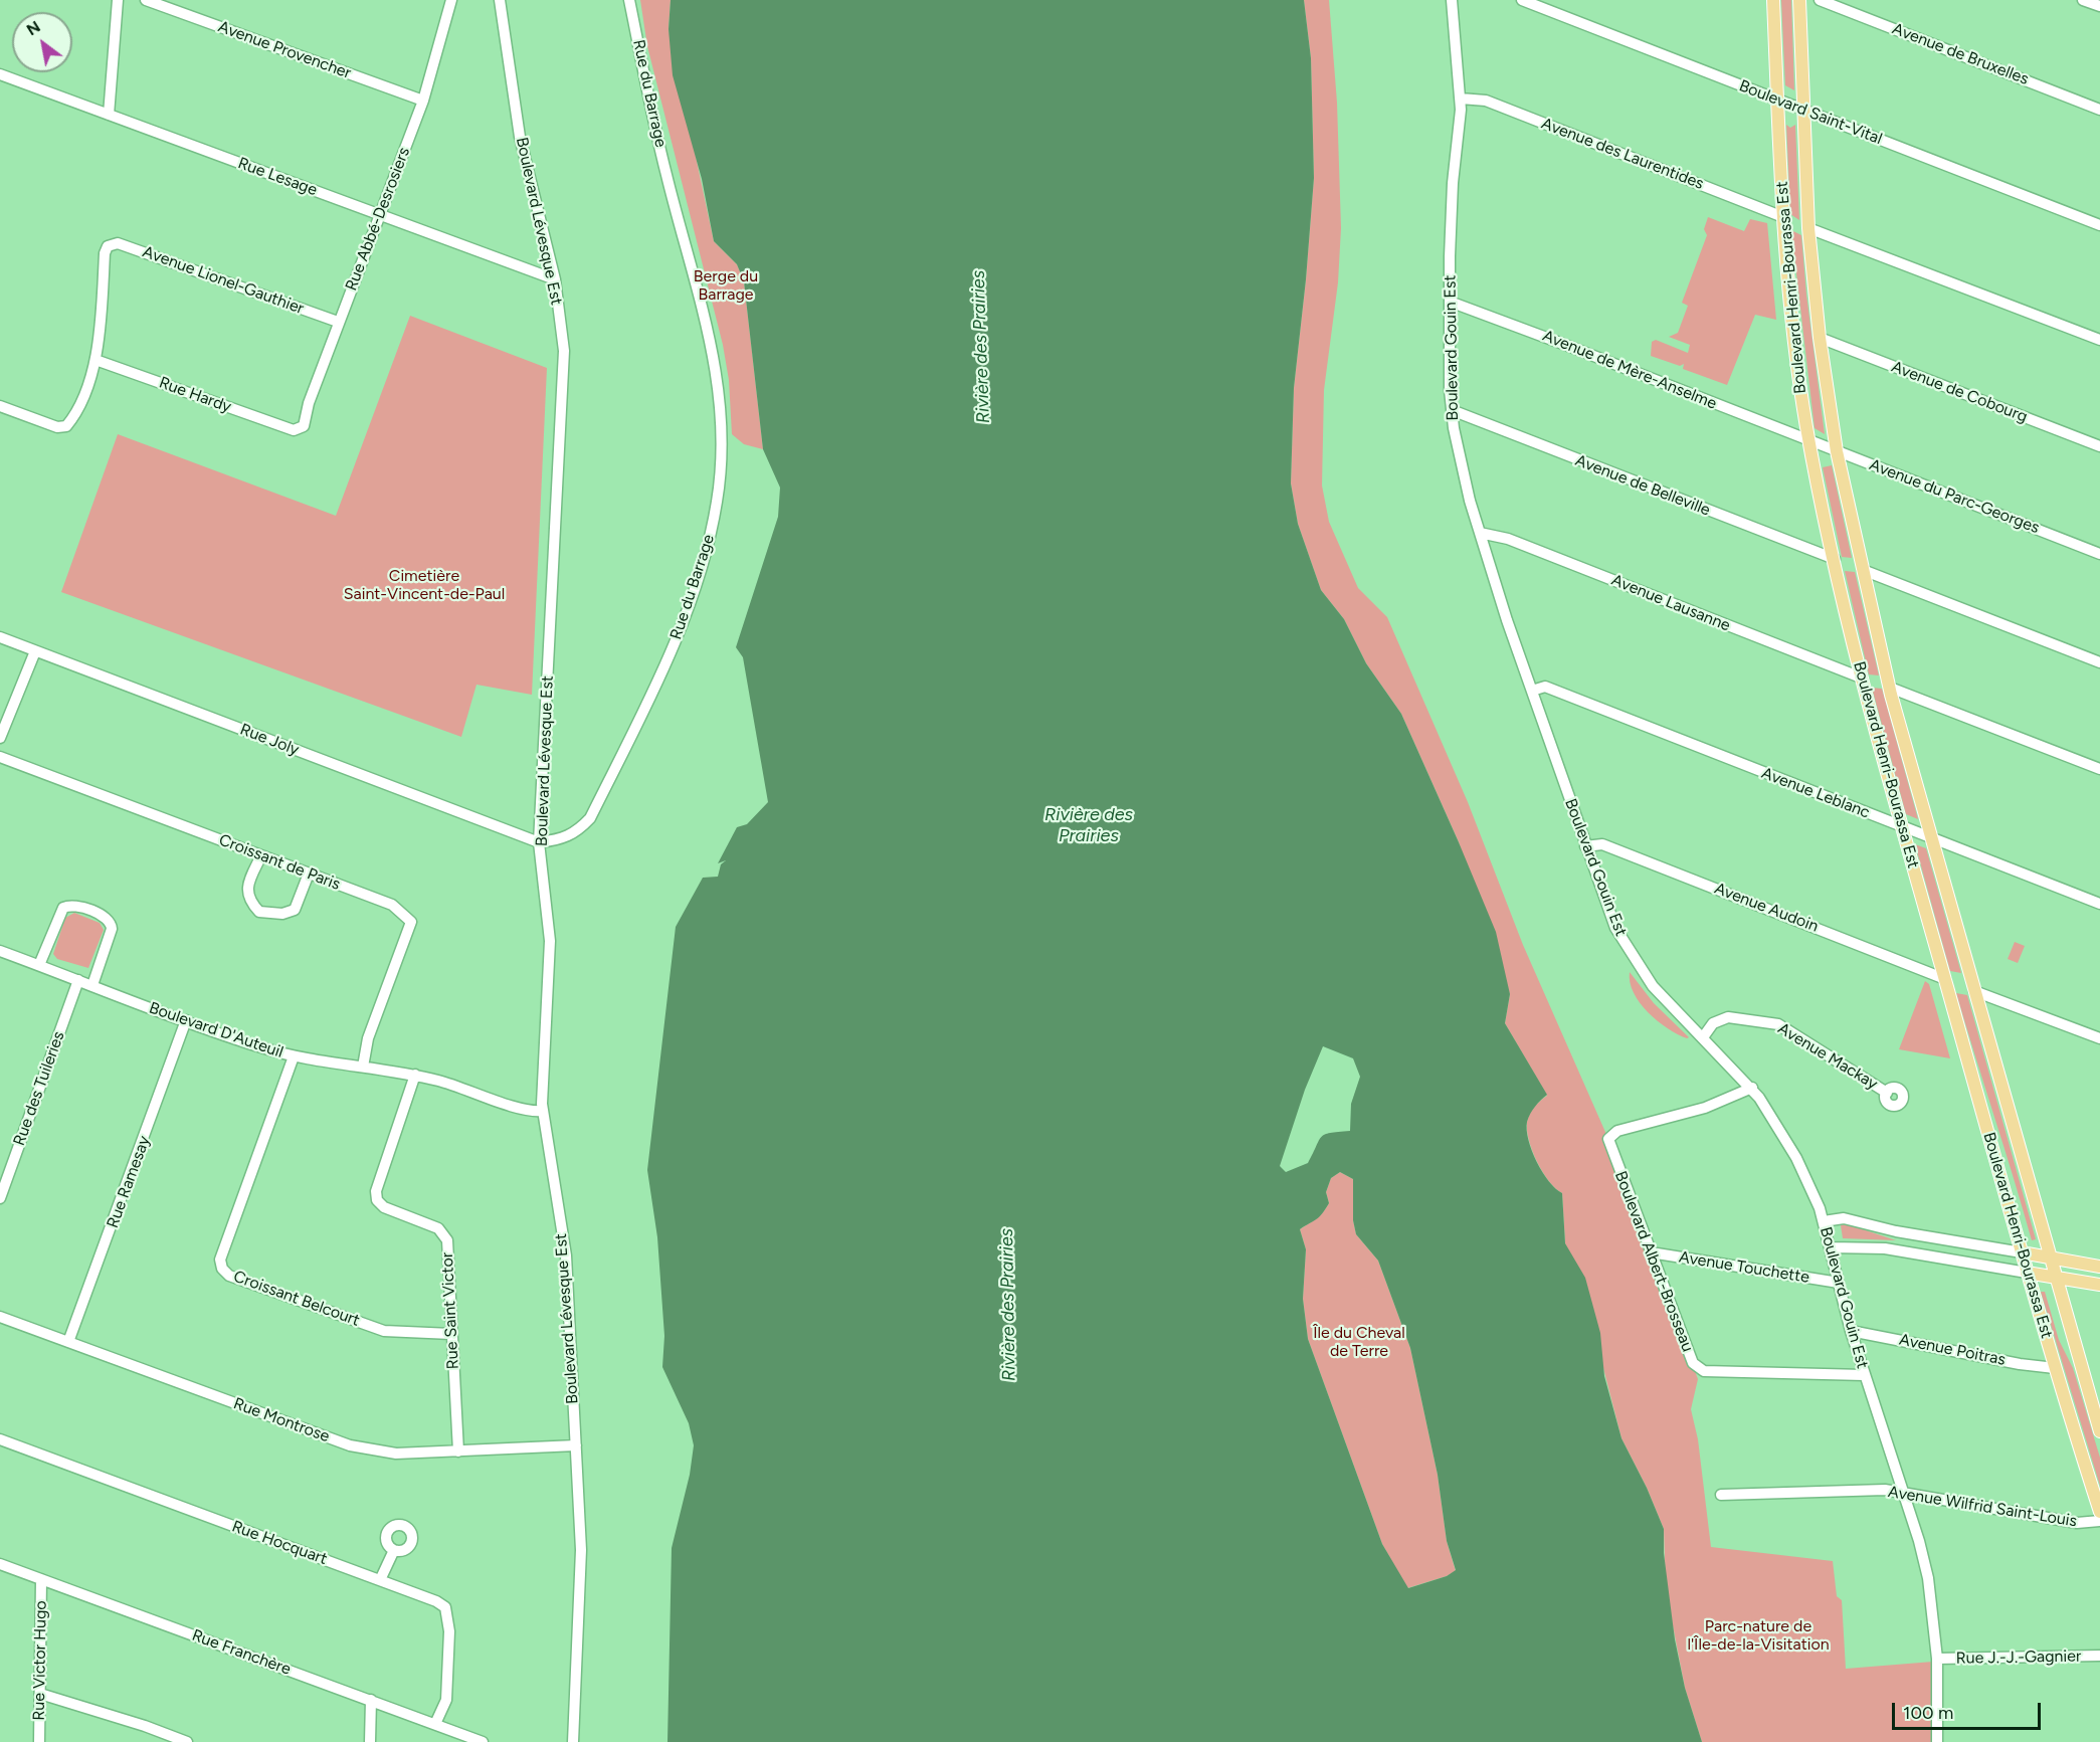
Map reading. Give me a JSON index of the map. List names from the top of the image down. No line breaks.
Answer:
{"streets":{"main road":["Boulevard Henri-Bourassa Est"],"street":["Avenue Provencher","Avenue de Bruxelles","Rue du Barrage","Boulevard Saint-Vital","Avenue des Laurentides","Rue Lesage","Rue Abbé-Desrosiers","Boulevard Lévesque Est","Avenue Lionel-Gauthier","Boulevard Gouin Est","Avenue de Mère-Anselme","Avenue de Cobourg","Rue Hardy","Avenue de Belleville","Avenue du Parc-Georges","Avenue Lausanne","Rue Joly","Avenue Leblanc","Croissant de Paris","Avenue Audoin","Boulevard D'Auteuil","Avenue Mackay","Rue des Tuileries","Rue Ramesay","Boulevard Albert-Brosseau","Avenue Touchette","Croissant Belcourt","Rue Saint Victor","Avenue Poitras","Rue Montrose","Avenue Wilfrid Saint-Louis","Rue Hocquart","Rue Franchère","Rue J.-J.-Gagnier","Rue Victor Hugo"]},"crossings":[["Avenue Provencher","Rue Abbé-Desrosiers"],["Rue du Barrage","Boulevard Lévesque Est"],["Rue du Barrage","Rue Joly"],["Boulevard Saint-Vital","Boulevard Henri-Bourassa Est"],["Avenue des Laurentides","Boulevard Henri-Bourassa Est"],["Avenue des Laurentides","Boulevard Gouin Est"],["Rue Lesage","Rue Abbé-Desrosiers"],["Rue Lesage","Boulevard Lévesque Est"],["Rue Abbé-Desrosiers","Avenue Lionel-Gauthier"],["Rue Abbé-Desrosiers","Rue Hardy"],["Boulevard Lévesque Est","Rue Joly"],["Boulevard Lévesque Est","Boulevard D'Auteuil"],["Boulevard Lévesque Est","Rue Montrose"],["Avenue Lionel-Gauthier","Rue Hardy"],["Boulevard Henri-Bourassa Est","Avenue de Mère-Anselme"],["Boulevard Henri-Bourassa Est","Avenue de Cobourg"],["Boulevard Henri-Bourassa Est","Avenue de Belleville"],["Boulevard Henri-Bourassa Est","Avenue du Parc-Georges"],["Boulevard Henri-Bourassa Est","Avenue Lausanne"],["Boulevard Henri-Bourassa Est","Avenue Leblanc"],["Boulevard Henri-Bourassa Est","Avenue Audoin"],["Boulevard Henri-Bourassa Est","Avenue Poitras"],["Boulevard Gouin Est","Avenue de Mère-Anselme"],["Boulevard Gouin Est","Avenue de Belleville"],["Boulevard Gouin Est","Avenue Lausanne"],["Boulevard Gouin Est","Avenue Leblanc"],["Boulevard Gouin Est","Avenue Audoin"],["Boulevard Gouin Est","Avenue Mackay"],["Boulevard Gouin Est","Boulevard Albert-Brosseau"],["Boulevard Gouin Est","Avenue Touchette"],["Boulevard Gouin Est","Avenue Poitras"],["Boulevard Gouin Est","Avenue Wilfrid Saint-Louis"],["Boulevard Gouin Est","Rue J.-J.-Gagnier"],["Avenue de Mère-Anselme","Avenue du Parc-Georges"],["Croissant de Paris","Boulevard D'Auteuil"],["Boulevard D'Auteuil","Rue des Tuileries"],["Boulevard D'Auteuil","Rue Ramesay"],["Boulevard D'Auteuil","Croissant Belcourt"],["Boulevard D'Auteuil","Rue Saint Victor"],["Rue Ramesay","Rue Montrose"],["Boulevard Albert-Brosseau","Avenue Touchette"],["Croissant Belcourt","Rue Saint Victor"],["Rue Saint Victor","Rue Montrose"],["Rue Hocquart","Rue Franchère"],["Rue Franchère","Rue Victor Hugo"]],"water":["Rivière des Prairies"],"parks":["Berge du Barrage","Cimetière Saint-Vincent-de-Paul","Île du Cheval de Terre","Parc-nature de l'Île-de-la-Visitation"],"scale_bar":"100 m","north":"top left"}
